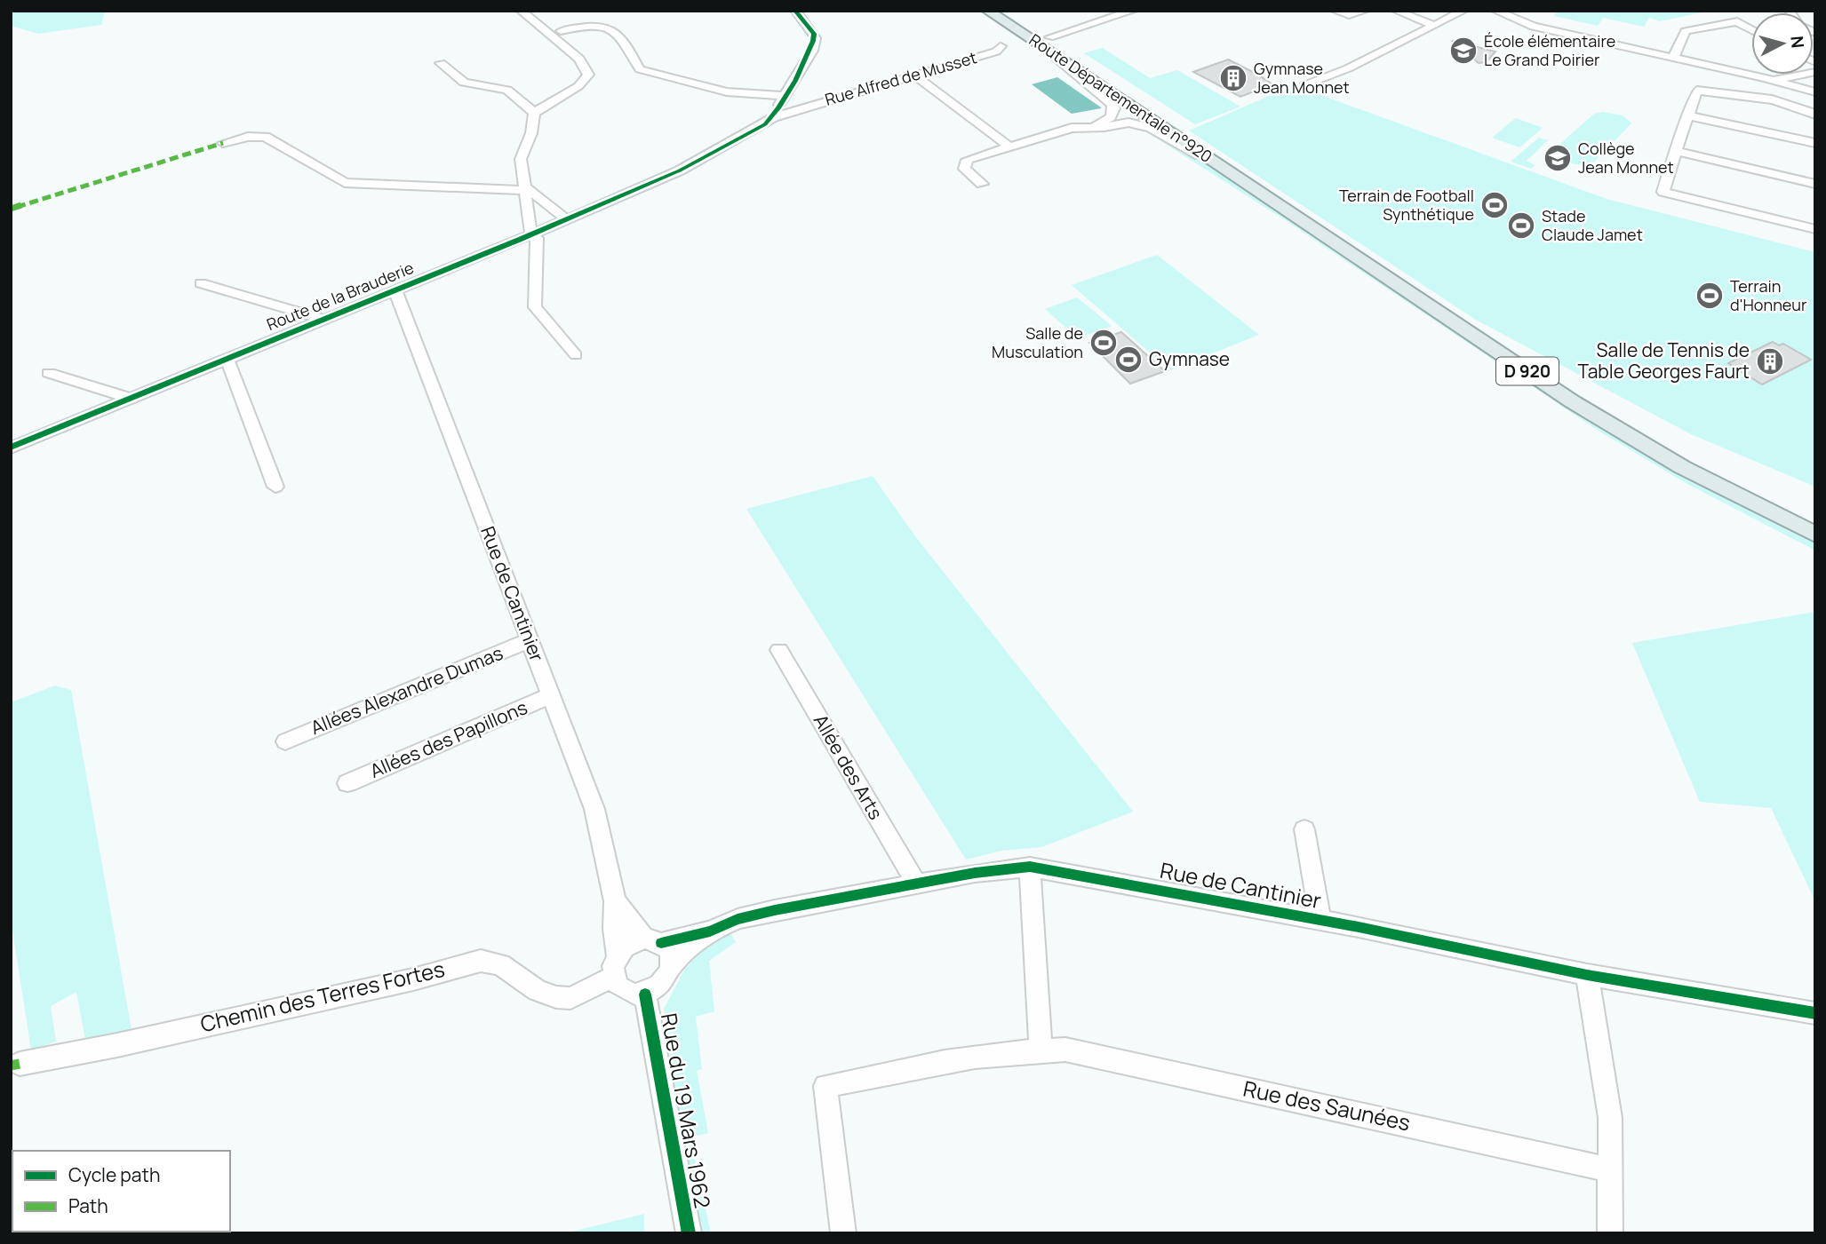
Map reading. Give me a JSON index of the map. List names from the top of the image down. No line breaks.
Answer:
{"streets":{"main road":["Route Départementale n°920","D 920"],"street":["Rue Alfred de Musset","Route de la Brauderie","Rue de Cantinier","Allées Alexandre Dumas","Allées des Papillons","Allée des Arts","Chemin des Terres Fortes","Rue des Saunées","Rue du 19 Mars 1962"]},"crossings":[["Rue Alfred de Musset","Route de la Brauderie"],["Route Départementale n°920","D 920"],["Route de la Brauderie","Rue de Cantinier"],["Rue de Cantinier","Allées Alexandre Dumas"],["Rue de Cantinier","Allées des Papillons"],["Rue de Cantinier","Allée des Arts"],["Rue de Cantinier","Chemin des Terres Fortes"],["Rue de Cantinier","Rue du 19 Mars 1962"],["Chemin des Terres Fortes","Rue du 19 Mars 1962"]],"places":{"school or university":["École élémentaire Le Grand Poirier","Collège Jean Monnet"],"building":["Gymnase Jean Monnet","Salle de Tennis de Table Georges Faurt"],"sports":["Terrain de Football Synthétique","Stade Claude Jamet","Terrain d'Honneur","Salle de Musculation","Gymnase"]},"legend":["Cycle path","Path"],"north":"right"}
